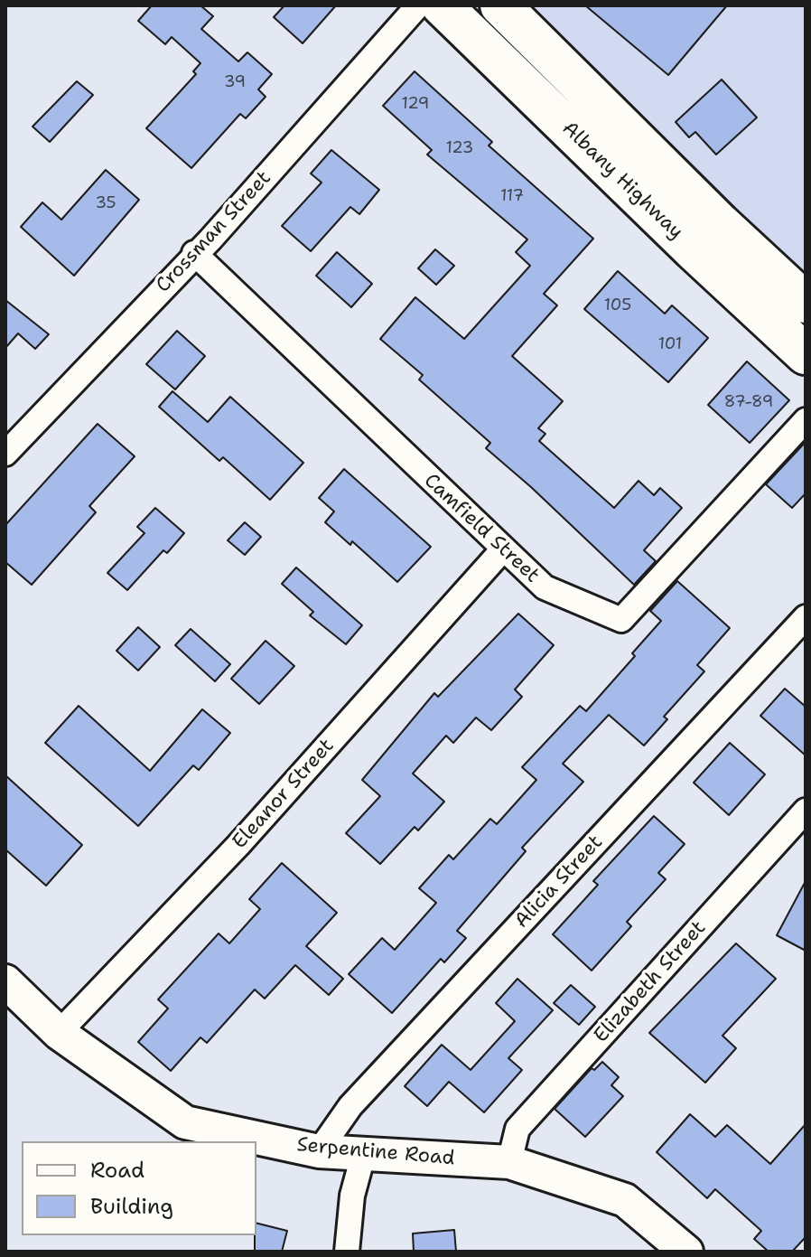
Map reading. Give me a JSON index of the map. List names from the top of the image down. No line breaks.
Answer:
{"streets":{"highway":["Albany Highway"],"street":["Crossman Street","Camfield Street","Eleanor Street","Alicia Street","Elizabeth Street","Serpentine Road"]},"crossings":[["Crossman Street","Camfield Street"],["Camfield Street","Eleanor Street"],["Eleanor Street","Serpentine Road"],["Alicia Street","Serpentine Road"],["Elizabeth Street","Serpentine Road"]],"house_numbers":["39","129","123","117","35","105","101","87-89"],"legend":["Road","Building"]}
